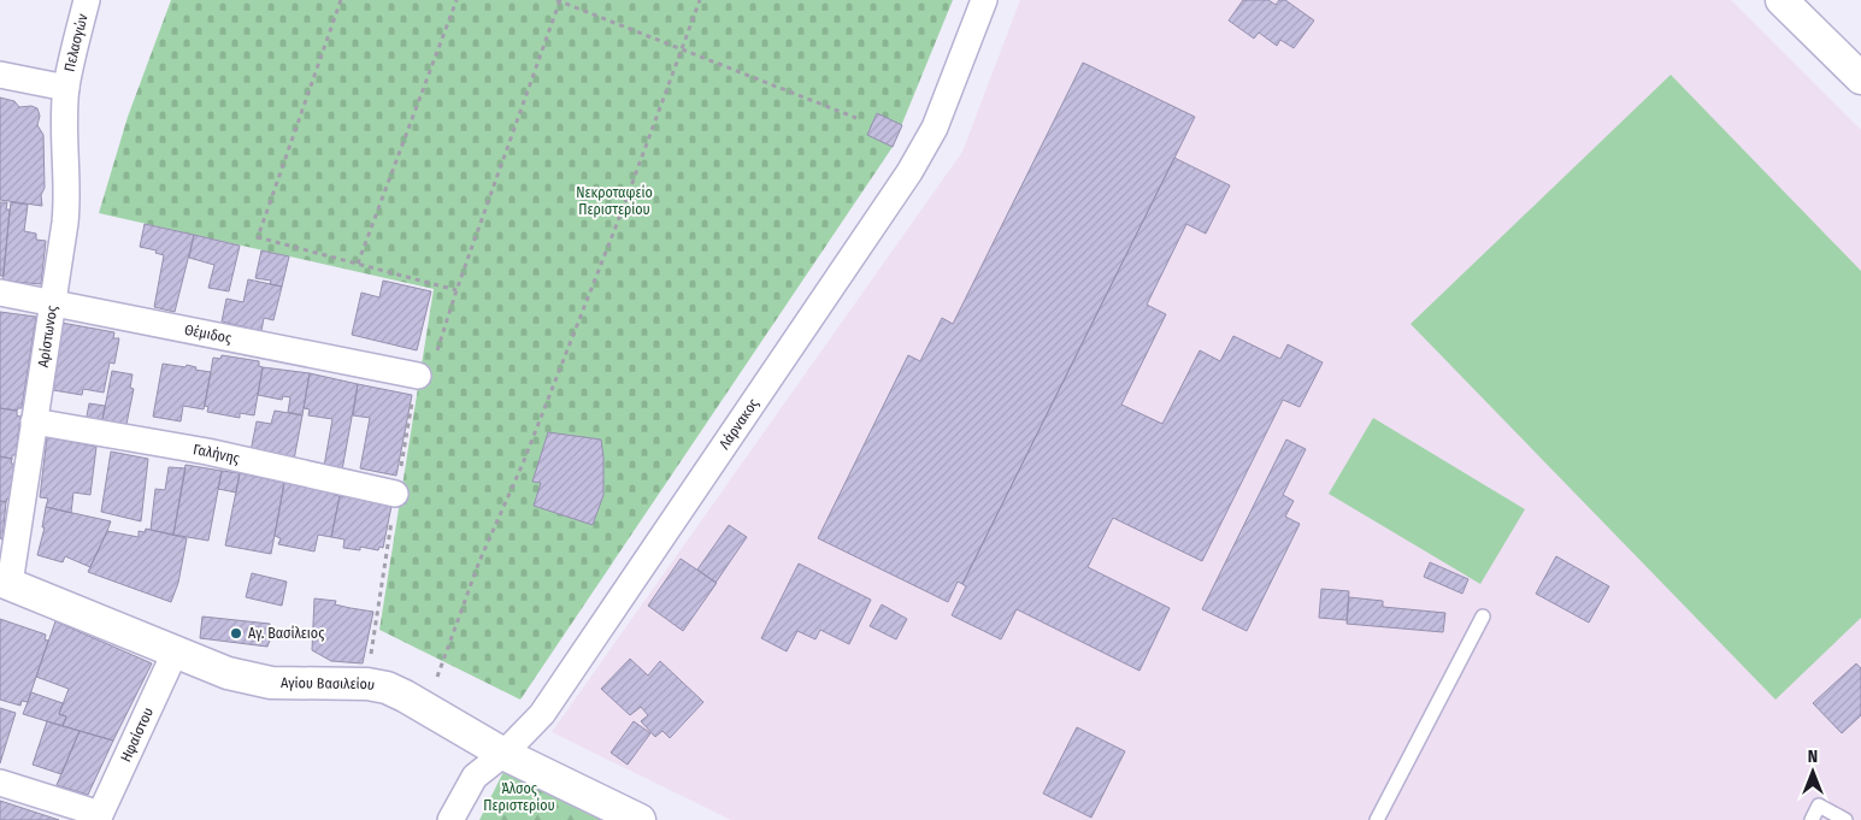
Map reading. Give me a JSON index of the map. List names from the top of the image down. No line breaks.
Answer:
{"streets":{"street":["Πελασγών","Θέμιδος","Αρίστωνος","Λάρνακος","Γαλήνης","Αγίου Βασιλείου","Ηφαίστου"]},"crossings":[["Πελασγών","Αρίστωνος"],["Θέμιδος","Αρίστωνος"],["Αρίστωνος","Γαλήνης"],["Αρίστωνος","Αγίου Βασιλείου"],["Λάρνακος","Αγίου Βασιλείου"],["Αγίου Βασιλείου","Ηφαίστου"]],"parks":["Νεκροταφείο Περιστερίου","Άλσος Περιστερίου"],"places":["Αγ. Βασίλειος"],"north":"top"}
